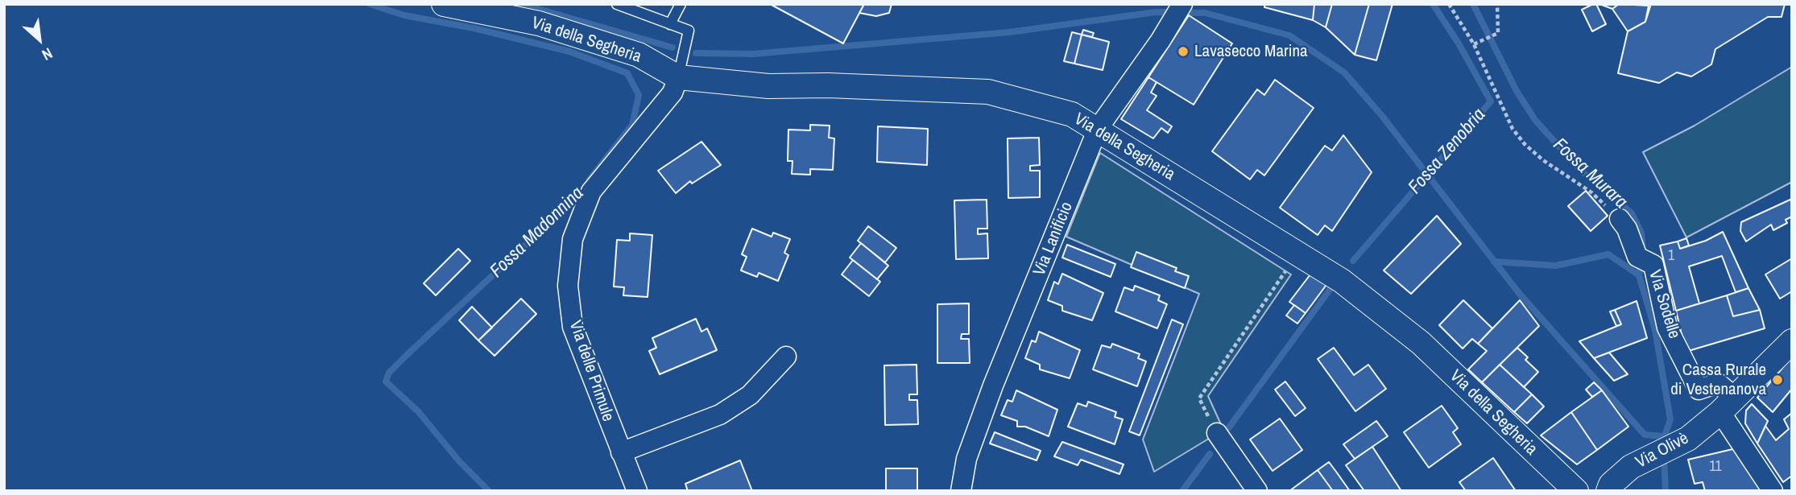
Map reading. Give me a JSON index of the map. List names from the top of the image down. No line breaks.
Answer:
{"streets":{"street":["Via della Segheria","Via Lanificio","Via Sodelle","Via delle Primule","Via Olivè"]},"crossings":[["Via della Segheria","Via Lanificio"],["Via della Segheria","Via delle Primule"],["Via Sodelle","Via Olivè"]],"water":["Fossa Zenobria","Fossa Murara","Fossa Madonnina"],"places":["Lavasecco Marina","Cassa Rurale di Vestenanova"],"house_numbers":["1","11"],"north":"bottom right"}
